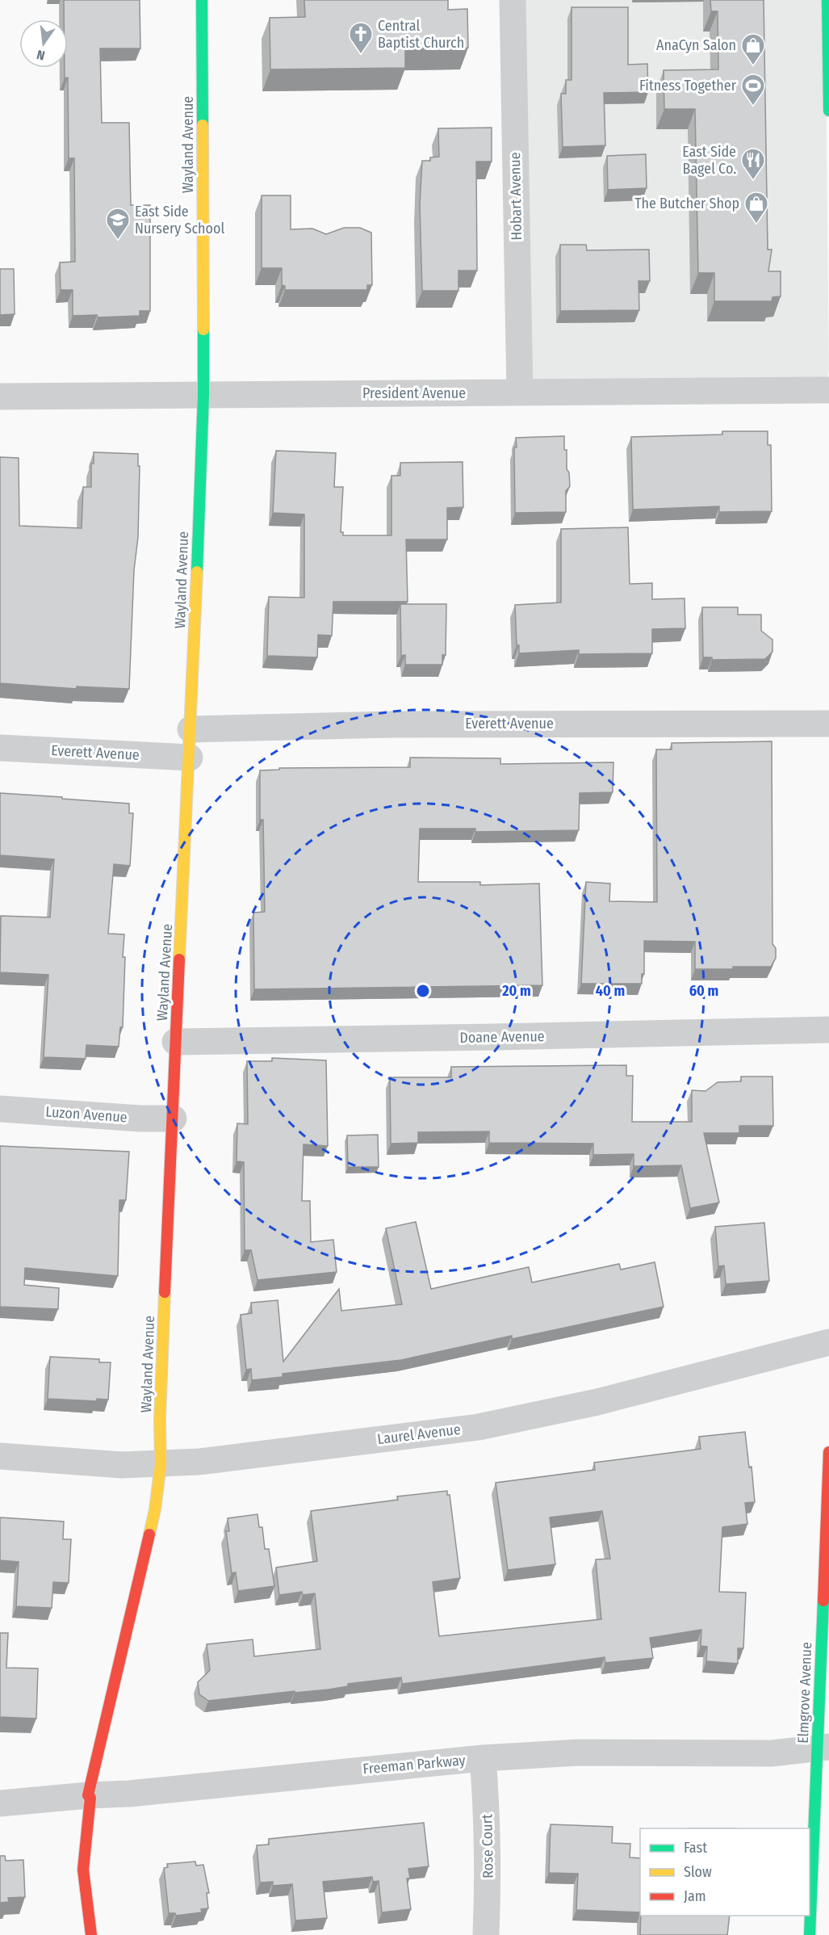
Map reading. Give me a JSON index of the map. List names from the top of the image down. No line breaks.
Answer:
{"streets":{"street":["Wayland Avenue","Hobart Avenue","President Avenue","Everett Avenue","Doane Avenue","Luzon Avenue","Laurel Avenue","Elmgrove Avenue","Freeman Parkway","Rose Court"]},"crossings":[["Wayland Avenue","President Avenue"],["Wayland Avenue","Everett Avenue"],["Wayland Avenue","Doane Avenue"],["Wayland Avenue","Luzon Avenue"],["Wayland Avenue","Laurel Avenue"],["Wayland Avenue","Freeman Parkway"],["Hobart Avenue","President Avenue"],["Elmgrove Avenue","Freeman Parkway"],["Freeman Parkway","Rose Court"]],"places":{"church":["Central Baptist Church"],"shop":["AnaCyn Salon","The Butcher Shop"],"sports":["Fitness Together"],"restaurant":["East Side Bagel Co."],"school or university":["East Side Nursery School"]},"legend":["Fast","Slow","Jam"],"north":"bottom","rings":["20 m","40 m","60 m"]}
